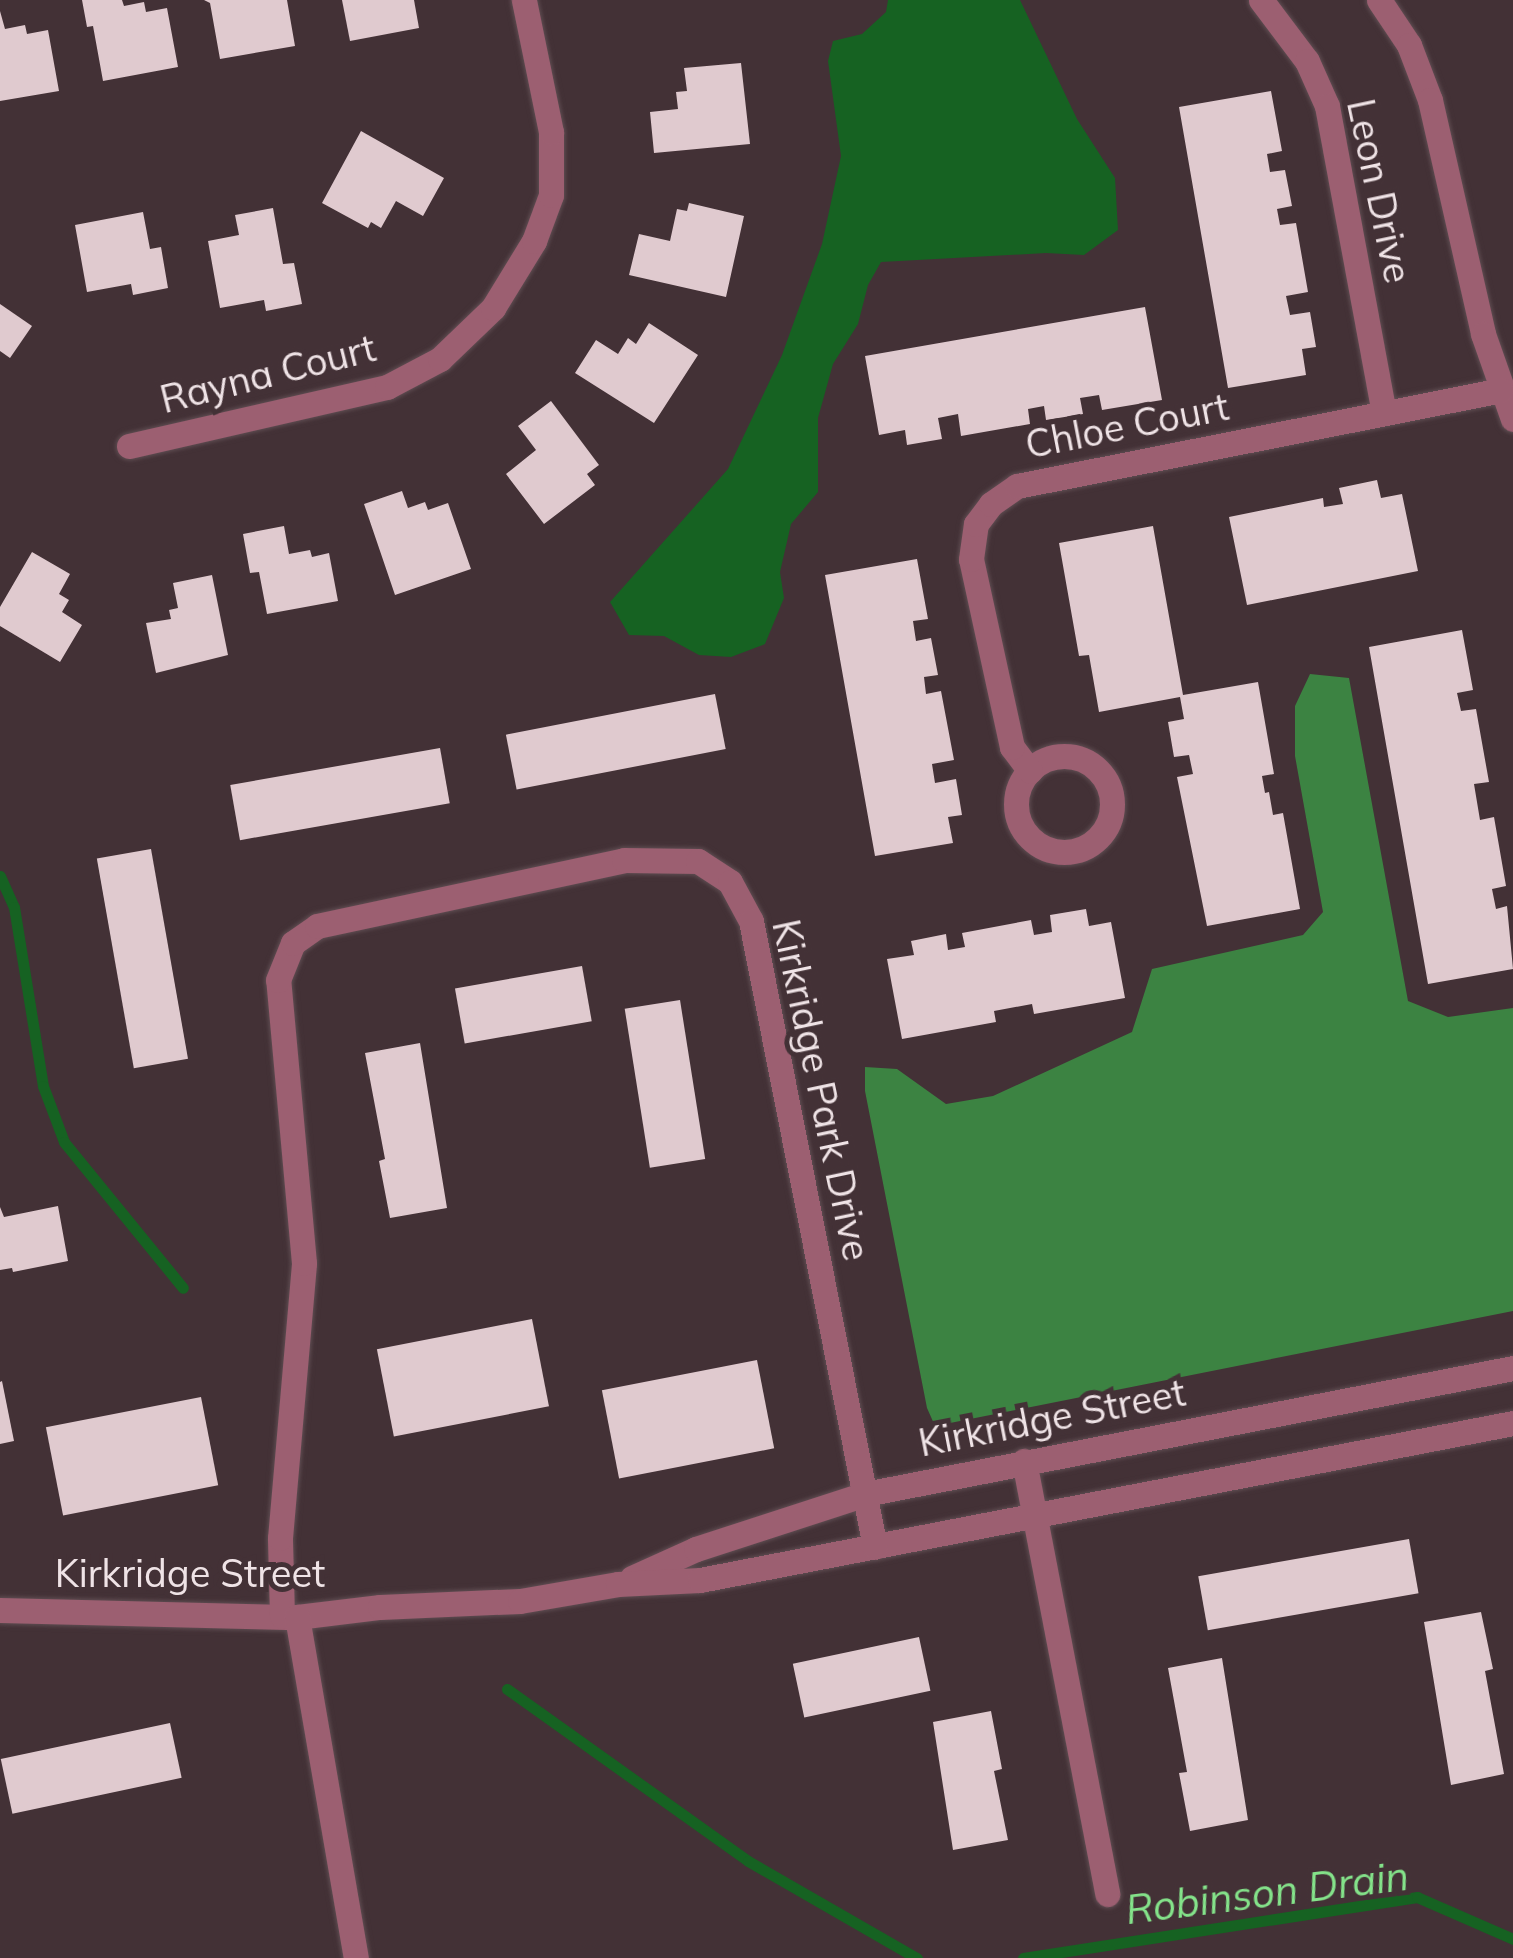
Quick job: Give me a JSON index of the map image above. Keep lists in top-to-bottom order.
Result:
{
  "streets": {
    "street": [
      "Leon Drive",
      "Rayna Court",
      "Chloe Court",
      "Kirkridge Park Drive",
      "Kirkridge Street"
    ]
  },
  "crossings": [
    ["Leon Drive", "Chloe Court"],
    ["Kirkridge Park Drive", "Kirkridge Street"]
  ],
  "water": ["Robinson Drain"]
}
